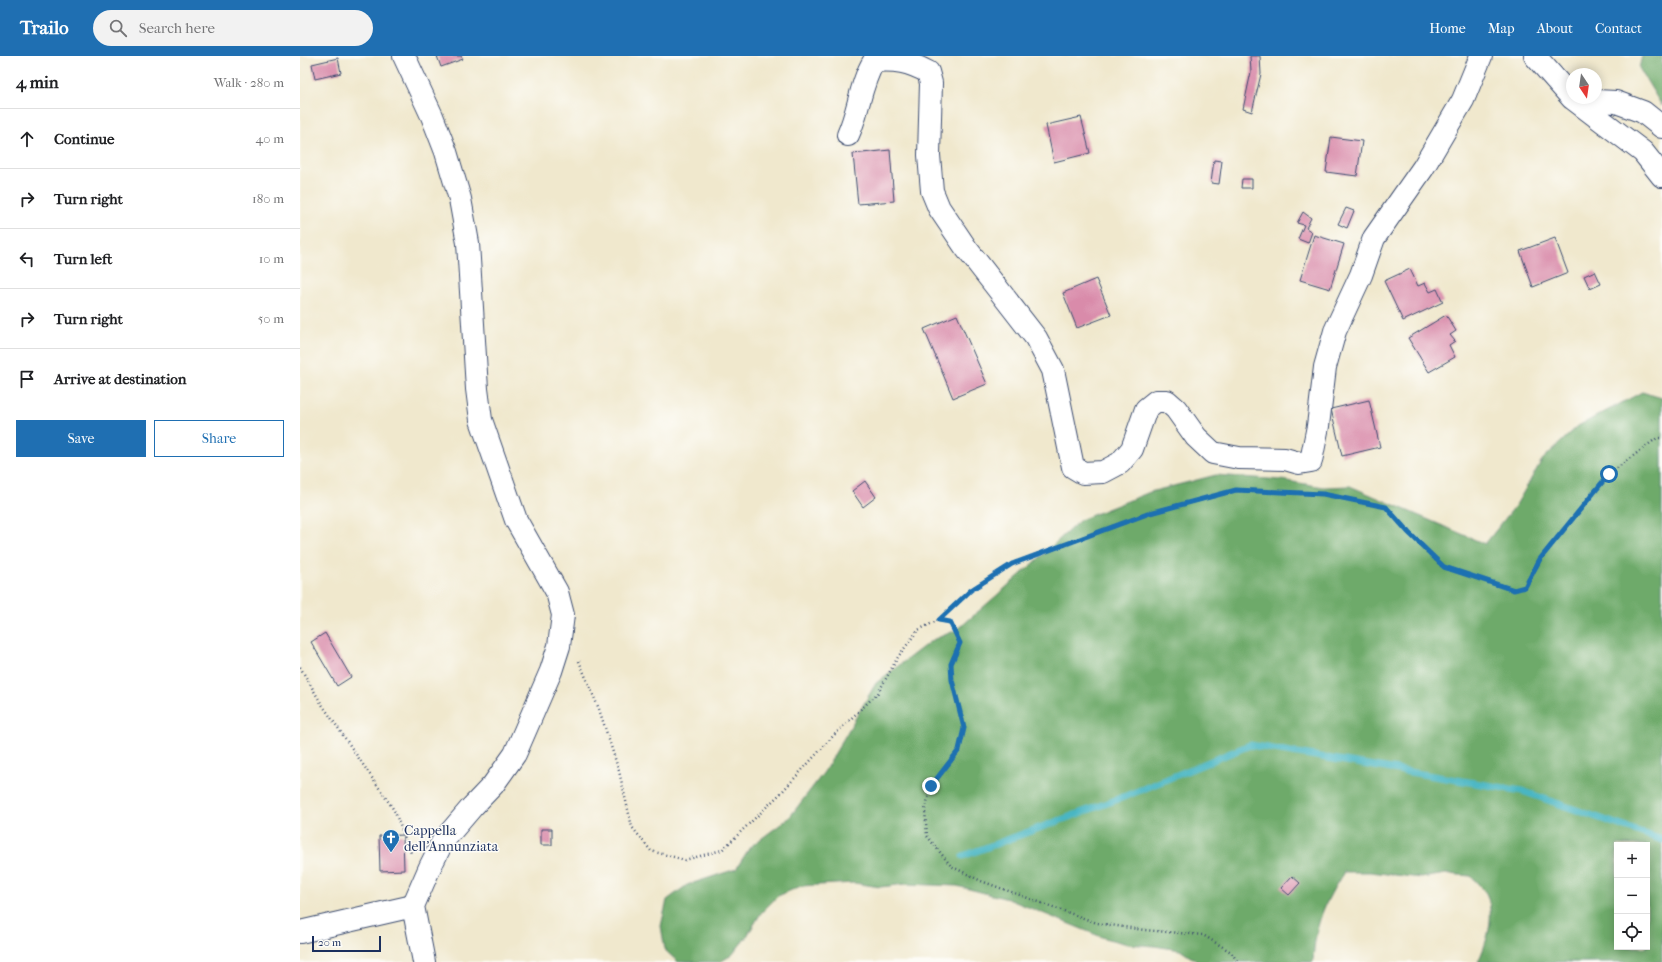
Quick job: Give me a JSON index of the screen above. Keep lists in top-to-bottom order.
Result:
{
  "places": {
    "church": ["Cappella dell'Annunziata"]
  },
  "scale_bar": "20 m",
  "north": "bottom",
  "page": {
    "header": "Trailo",
    "search": "Search here",
    "nav": [
      "Home",
      "Map",
      "About",
      "Contact"
    ],
    "heading": ["4 min", "Walk · 280 m"],
    "list": [
      ["Continue", "40 m"],
      ["Turn right", "180 m"],
      ["Turn left", "10 m"],
      ["Turn right", "50 m"],
      "Arrive at destination"
    ],
    "buttons": ["Save", "Share"],
    "map_buttons": ["+", "−"],
    "scale": "20 m"
  }
}
